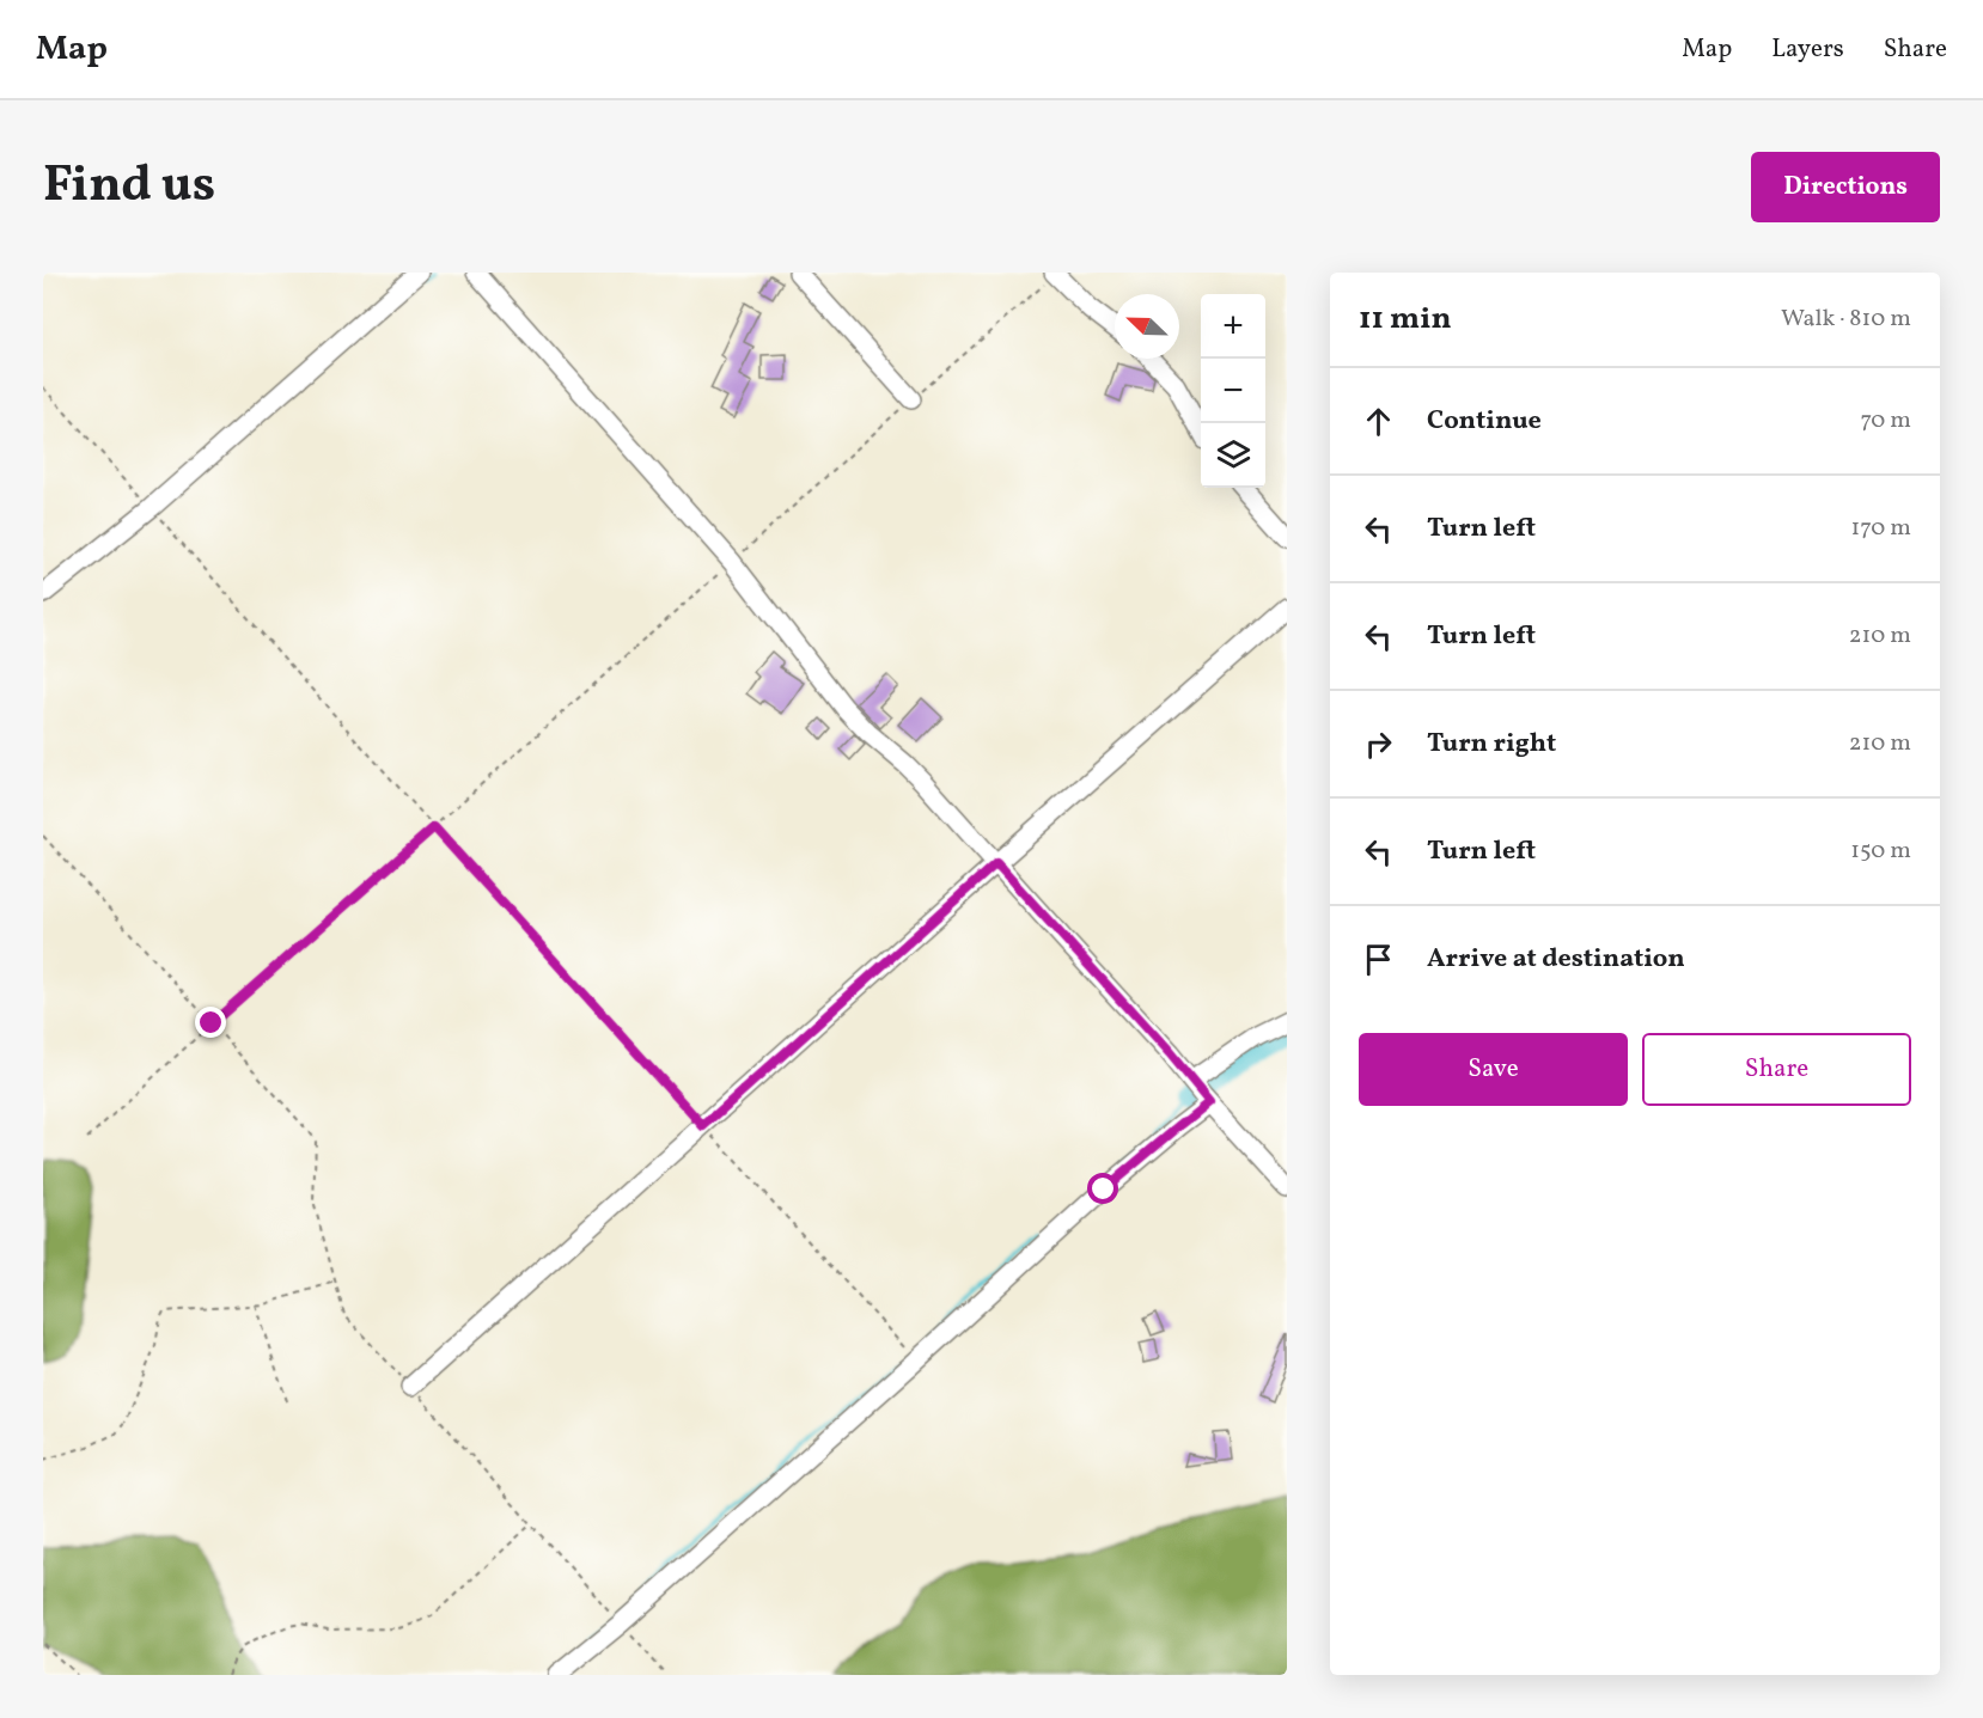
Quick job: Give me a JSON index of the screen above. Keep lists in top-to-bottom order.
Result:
{
  "north": "top left",
  "page": {
    "header": "Map",
    "nav": ["Map", "Layers", "Share"],
    "title": "Find us",
    "buttons": [
      "Directions",
      ["Save", "Share"]
    ],
    "heading": ["11 min", "Walk · 810 m"],
    "map_buttons": ["+", "−"],
    "list": [
      ["Continue", "70 m"],
      ["Turn left", "170 m"],
      ["Turn left", "210 m"],
      ["Turn right", "210 m"],
      ["Turn left", "150 m"],
      "Arrive at destination"
    ]
  }
}
